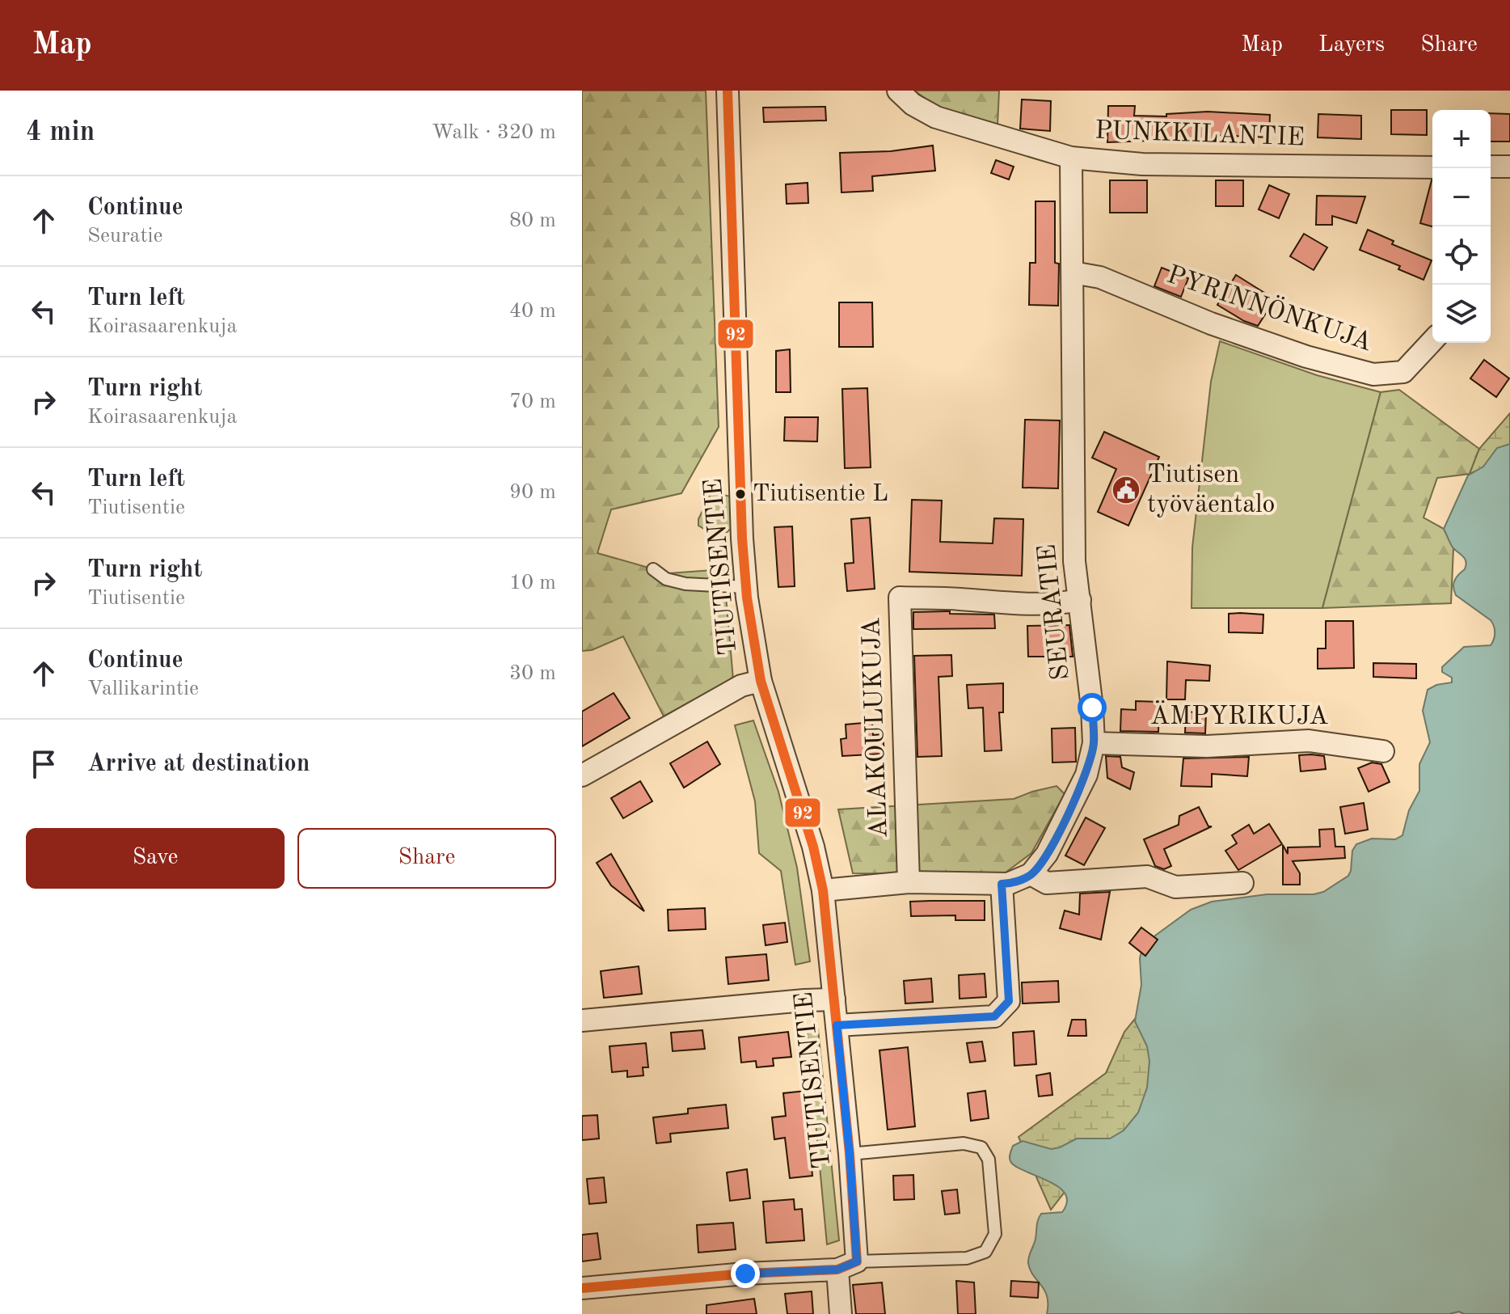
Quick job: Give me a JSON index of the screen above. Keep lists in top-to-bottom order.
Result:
{
  "streets": {
    "street": [
      "PUNKKILANTIE",
      "PYRINNÖNKUJA",
      "TIUTISENTIE",
      "SEURATIE",
      "ÄMPYRIKUJA",
      "ALAKOULUKUJA"
    ]
  },
  "crossings": [
    ["PUNKKILANTIE", "SEURATIE"],
    ["PYRINNÖNKUJA", "SEURATIE"],
    ["SEURATIE", "ÄMPYRIKUJA"],
    ["SEURATIE", "ALAKOULUKUJA"]
  ],
  "places": {
    "public building": ["Tiutisen työväentalo"],
    "other": ["Tiutisentie L"]
  },
  "lines": ["transit line 92"],
  "page": {
    "header": "Map",
    "nav": ["Map", "Layers", "Share"],
    "heading": ["4 min", "Walk · 320 m"],
    "map_buttons": ["+", "−"],
    "list": [
      ["Continue", "Seuratie", "80 m"],
      ["Turn left", "Koirasaarenkuja", "40 m"],
      ["Turn right", "Koirasaarenkuja", "70 m"],
      ["Turn left", "Tiutisentie", "90 m"],
      ["Turn right", "Tiutisentie", "10 m"],
      ["Continue", "Vallikarintie", "30 m"],
      "Arrive at destination"
    ],
    "buttons": ["Save", "Share"]
  }
}
